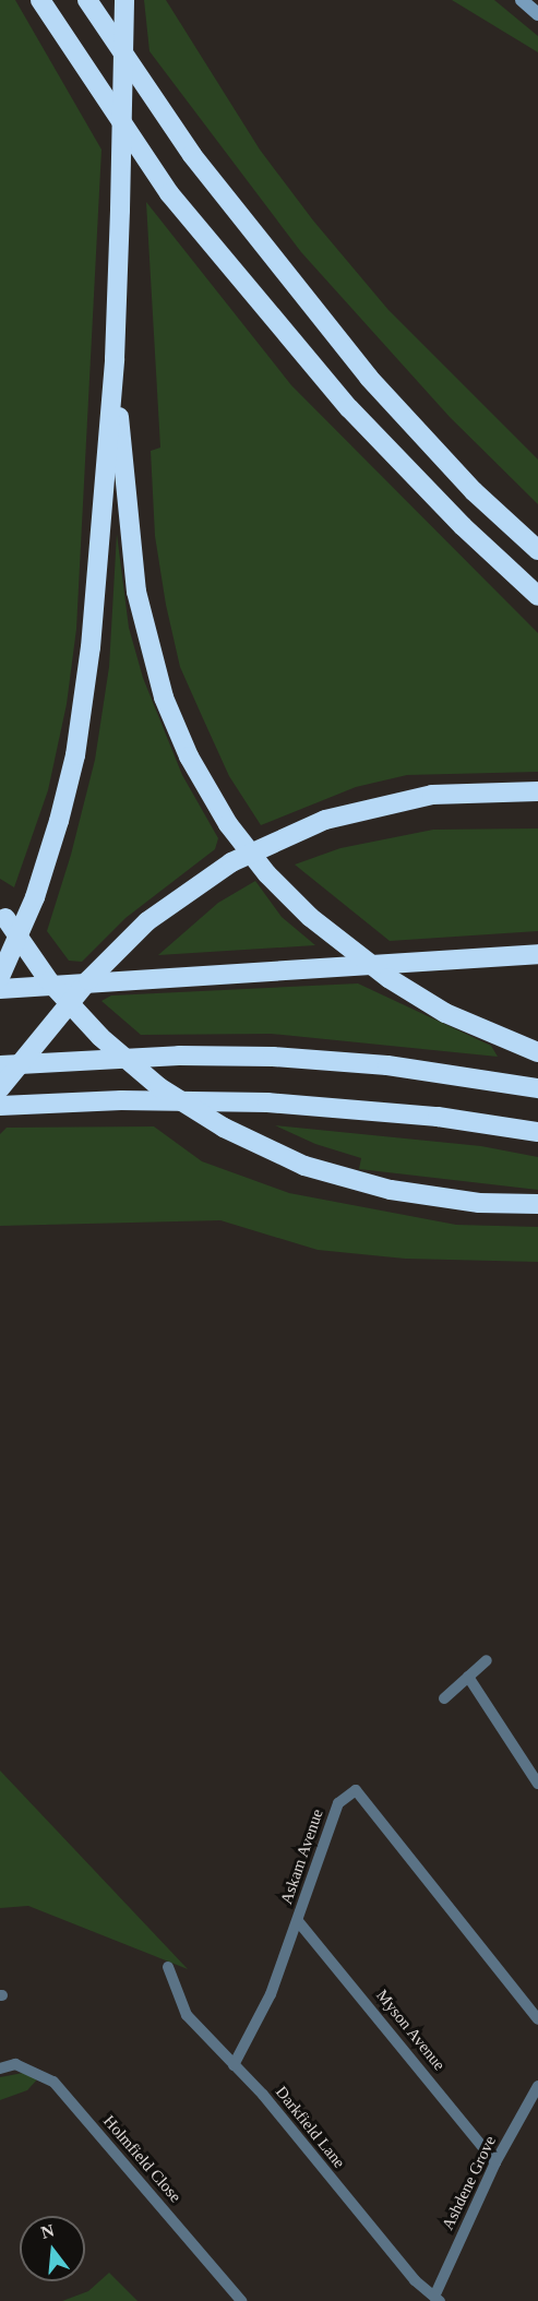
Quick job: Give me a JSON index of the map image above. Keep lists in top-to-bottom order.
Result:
{
  "streets": {
    "street": [
      "Askam Avenue",
      "Myson Avenue",
      "Darkfield Lane",
      "Holmfield Close",
      "Ashdene Grove"
    ]
  },
  "crossings": [
    ["Askam Avenue", "Myson Avenue"],
    ["Askam Avenue", "Darkfield Lane"],
    ["Myson Avenue", "Ashdene Grove"],
    ["Darkfield Lane", "Ashdene Grove"]
  ],
  "north": "top"
}
